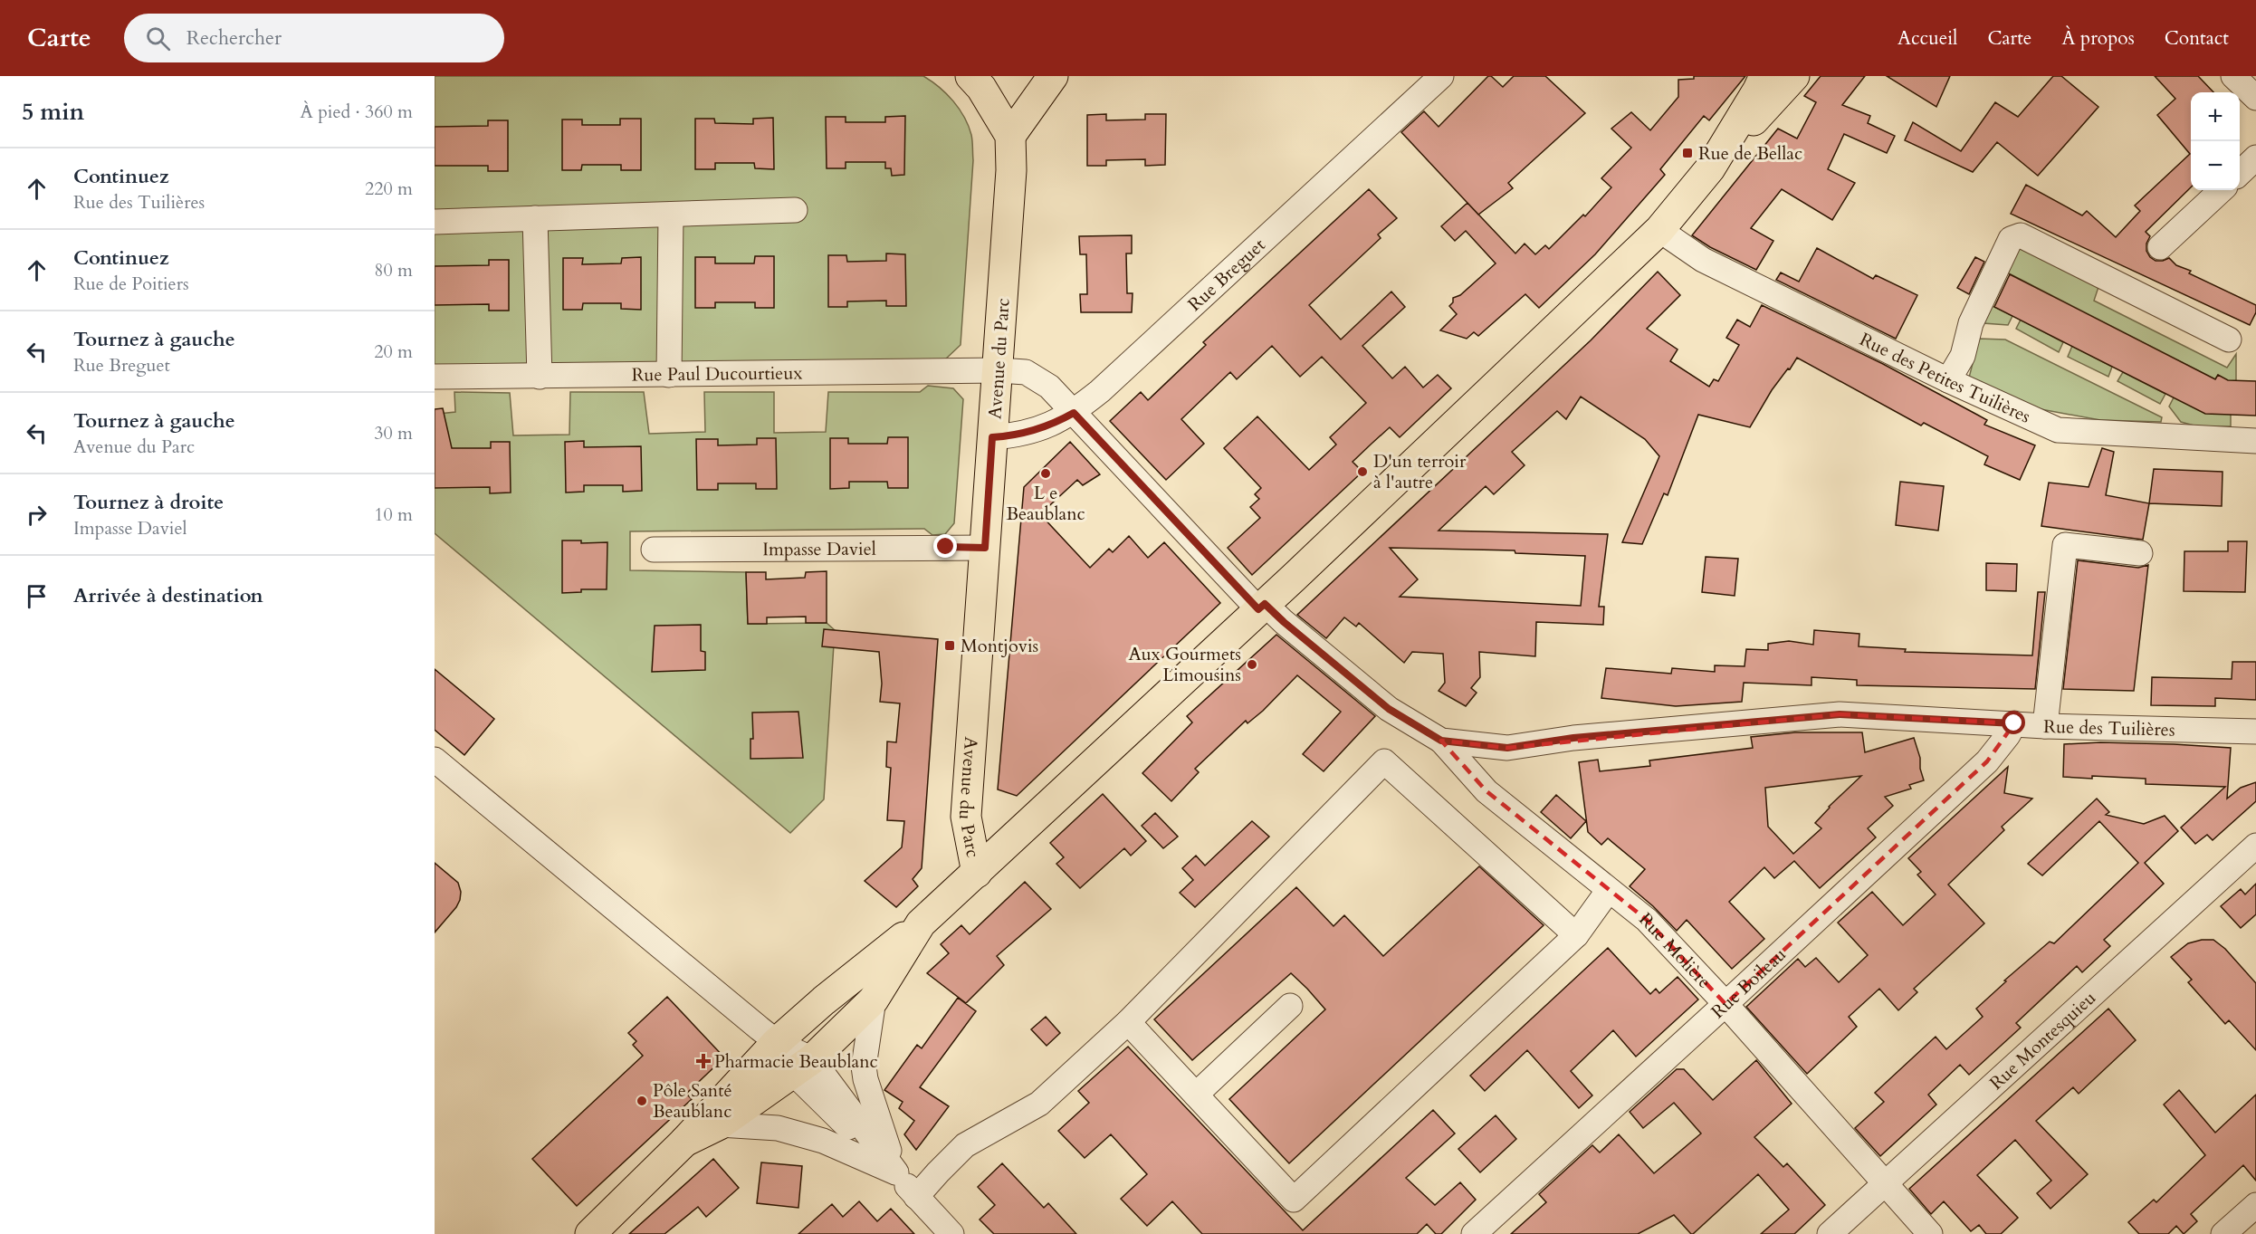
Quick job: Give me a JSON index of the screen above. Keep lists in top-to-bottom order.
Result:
{
  "streets": {
    "main road": ["Avenue du Parc"],
    "street": [
      "Rue Breguet",
      "Rue Paul Ducourtieux",
      "Rue des Petites Tuilières",
      "Impasse Daviel",
      "Rue des Tuilières",
      "Rue Molière",
      "Rue Boileau",
      "Rue Montesquieu"
    ]
  },
  "crossings": [
    ["Rue Breguet", "Avenue du Parc"],
    ["Rue Breguet", "Rue Paul Ducourtieux"],
    ["Rue Breguet", "Rue des Tuilières"],
    ["Avenue du Parc", "Rue Paul Ducourtieux"],
    ["Avenue du Parc", "Impasse Daviel"],
    ["Rue Paul Ducourtieux", "Rue des Tuilières"],
    ["Rue des Tuilières", "Rue Molière"],
    ["Rue des Tuilières", "Rue Boileau"],
    ["Rue Molière", "Rue Boileau"],
    ["Rue Molière", "Rue Montesquieu"]
  ],
  "places": {
    "transit": ["Rue de Bellac", "Montjovis"],
    "other": [
      "D'un terroir à l'autre",
      "L e Beaublanc",
      "Aux Gourmets Limousins",
      "Pôle Santé Beaublanc"
    ],
    "health": ["Pharmacie Beaublanc"]
  },
  "page": {
    "header": "Carte",
    "search": "Rechercher",
    "nav": [
      "Accueil",
      "Carte",
      "À propos",
      "Contact"
    ],
    "heading": ["5 min", "À pied · 360 m"],
    "map_buttons": ["+", "−"],
    "list": [
      ["Continuez", "Rue des Tuilières", "220 m"],
      ["Continuez", "Rue de Poitiers", "80 m"],
      ["Tournez à gauche", "Rue Breguet", "20 m"],
      ["Tournez à gauche", "Avenue du Parc", "30 m"],
      ["Tournez à droite", "Impasse Daviel", "10 m"],
      "Arrivée à destination"
    ]
  }
}
